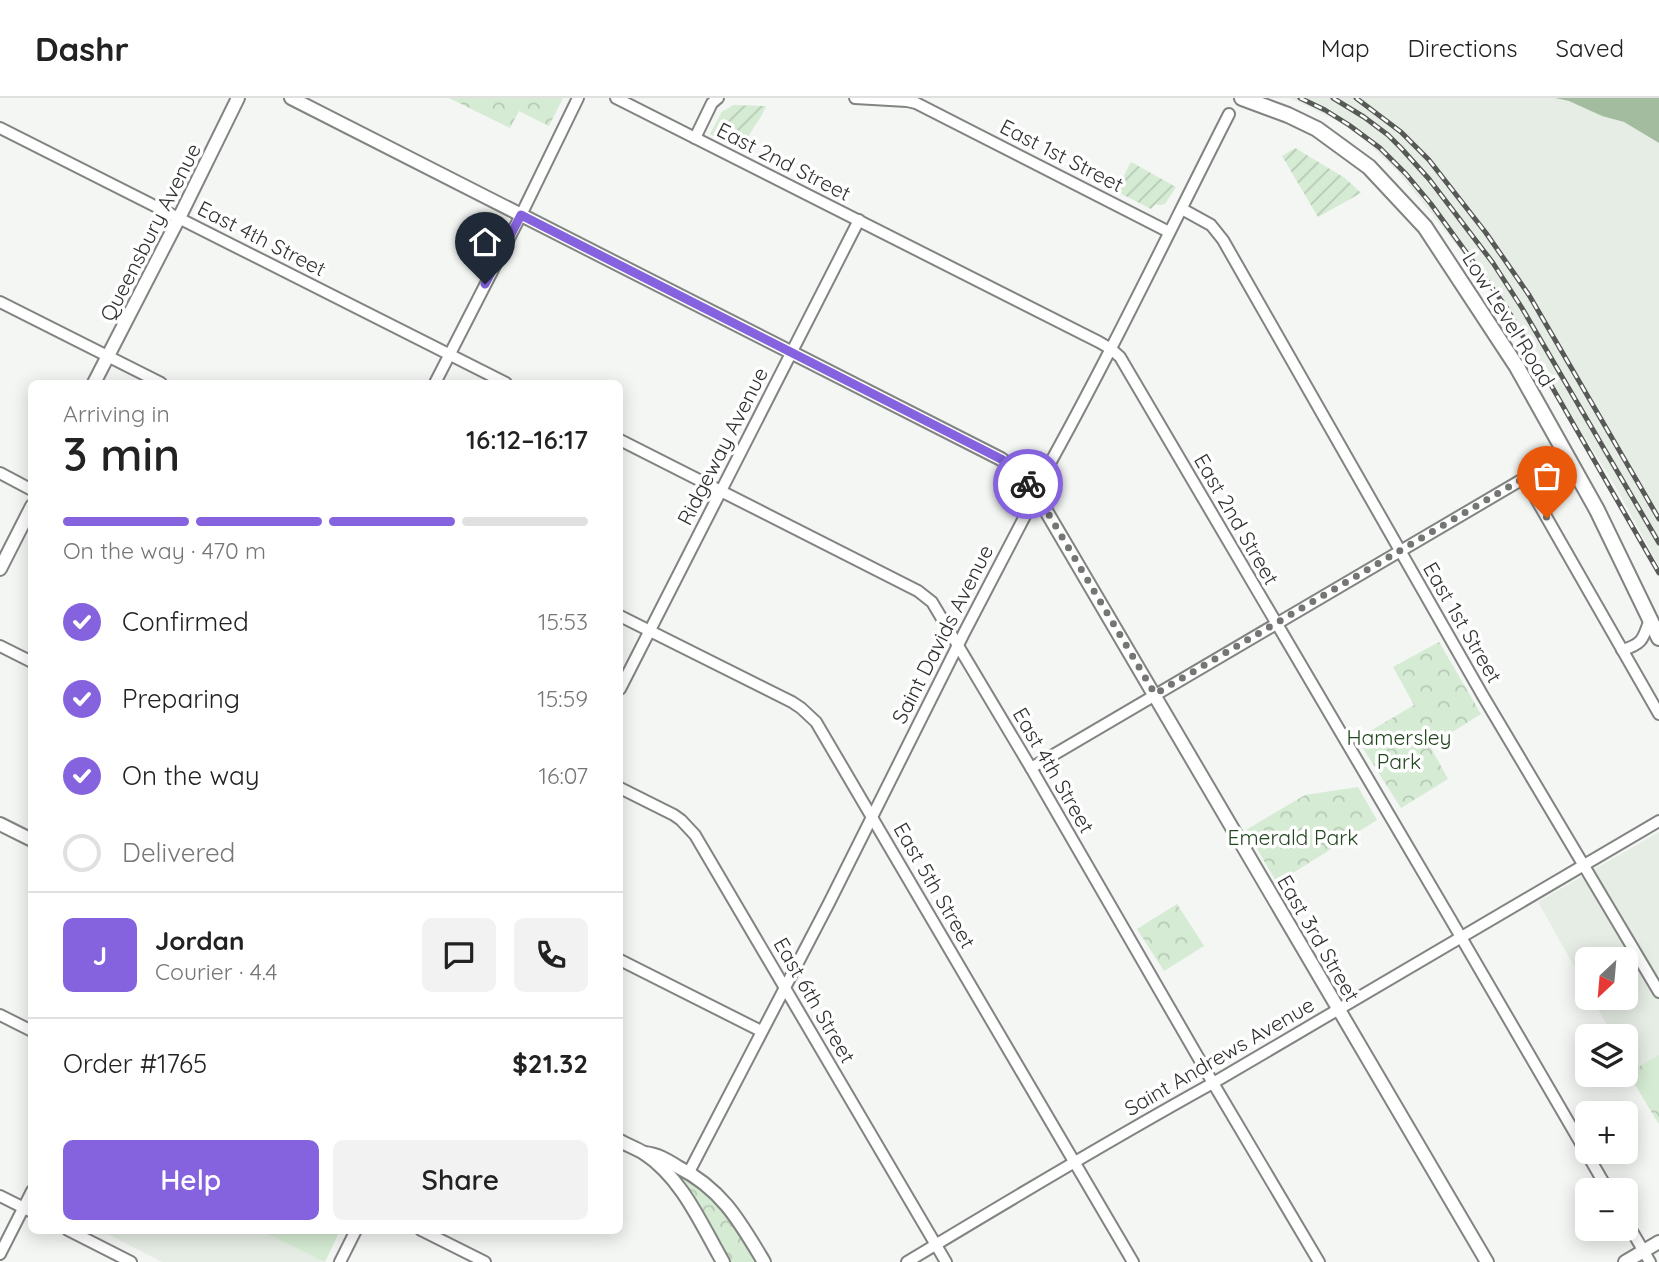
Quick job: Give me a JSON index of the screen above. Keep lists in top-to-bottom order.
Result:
{
  "streets": {
    "main road": ["Low Level Road"],
    "street": [
      "East 1st Street",
      "East 2nd Street",
      "Queensbury Avenue",
      "East 4th Street",
      "Ridgeway Avenue",
      "Saint Davids Avenue",
      "East 5th Street",
      "East 3rd Street",
      "East 6th Street",
      "Saint Andrews Avenue"
    ]
  },
  "crossings": [
    ["East 1st Street", "Saint Davids Avenue"],
    ["East 1st Street", "Saint Andrews Avenue"],
    ["East 2nd Street", "Ridgeway Avenue"],
    ["East 2nd Street", "Saint Davids Avenue"],
    ["East 2nd Street", "Saint Andrews Avenue"],
    ["Queensbury Avenue", "East 4th Street"],
    ["East 4th Street", "Ridgeway Avenue"],
    ["East 4th Street", "Saint Davids Avenue"],
    ["East 4th Street", "Saint Andrews Avenue"],
    ["Ridgeway Avenue", "East 5th Street"],
    ["Ridgeway Avenue", "East 3rd Street"],
    ["Saint Davids Avenue", "East 5th Street"],
    ["Saint Davids Avenue", "East 3rd Street"],
    ["Saint Davids Avenue", "East 6th Street"],
    ["East 5th Street", "Saint Andrews Avenue"],
    ["East 3rd Street", "Saint Andrews Avenue"],
    ["East 6th Street", "Saint Andrews Avenue"]
  ],
  "parks": ["Hamersley Park", "Emerald Park"],
  "north": "bottom left",
  "page": {
    "header": "Dashr",
    "nav": ["Map", "Directions", "Saved"],
    "heading": ["3 min", "Arriving in", "16:12–16:17"],
    "panel": [
      "Jordan",
      "Courier · 4.4",
      "Order #1765",
      "$21.32"
    ],
    "bar": "On the way · 470 m",
    "list": [
      ["Confirmed", "15:53"],
      ["Preparing", "15:59"],
      ["On the way", "16:07"],
      "Delivered"
    ],
    "round": "J",
    "map_buttons": ["+", "−"],
    "buttons": ["Help", "Share"]
  }
}
